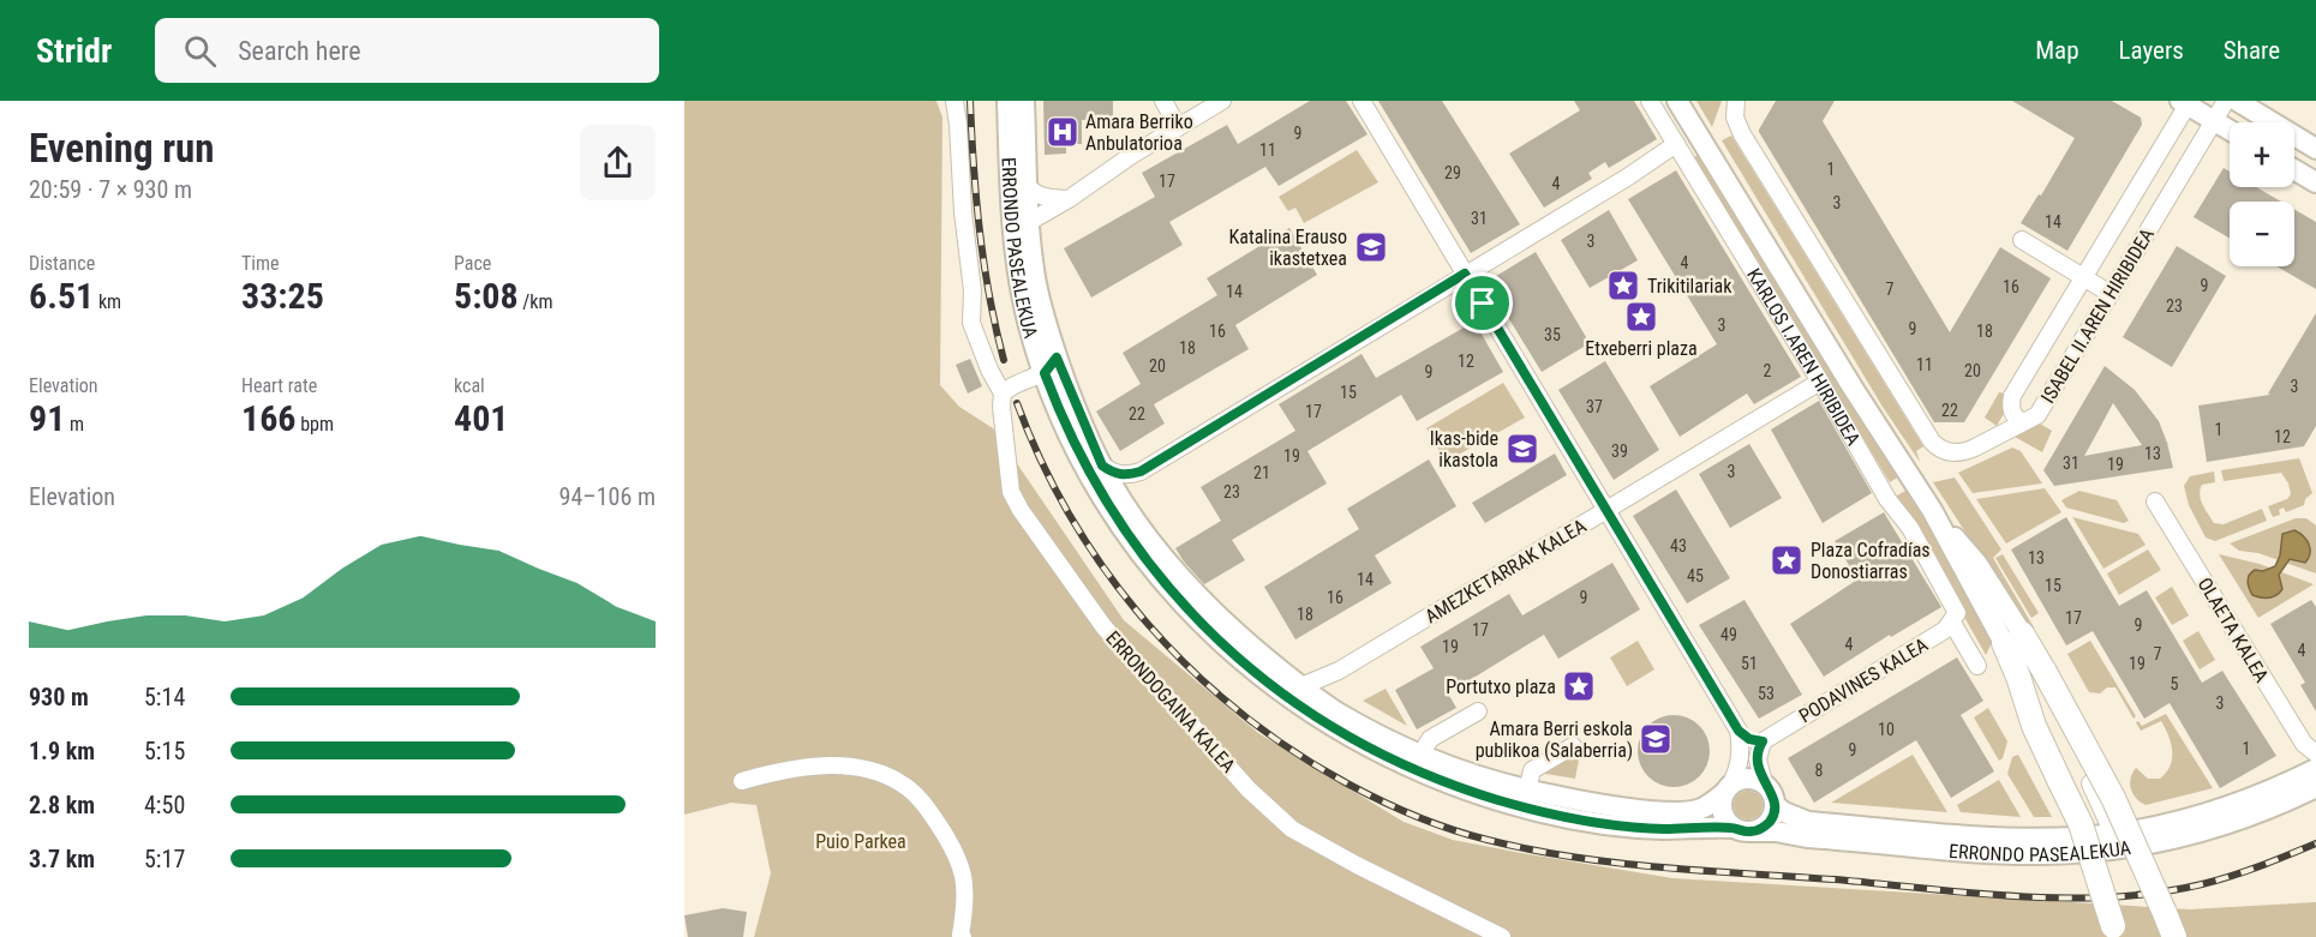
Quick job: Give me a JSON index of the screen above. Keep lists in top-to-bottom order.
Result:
{
  "streets": {
    "main road": ["ERRONDO PASEALEKUA", "KARLOS I.AREN HIRIBIDEA"],
    "street": [
      "ISABEL II.AREN HIRIBIDEA",
      "AMEZKETARRAK KALEA",
      "OLAETA KALEA",
      "PODAVINES KALEA",
      "ERRONDOGAINA KALEA"
    ]
  },
  "crossings": [
    ["ERRONDO PASEALEKUA", "AMEZKETARRAK KALEA"],
    ["KARLOS I.AREN HIRIBIDEA", "AMEZKETARRAK KALEA"],
    ["KARLOS I.AREN HIRIBIDEA", "PODAVINES KALEA"]
  ],
  "parks": ["Puio Parkea"],
  "places": {
    "hospital": ["Amara Berriko Anbulatorioa"],
    "school or university": ["Katalina Erauso ikastetxea", "Ikas-bide ikastola", "Amara Berri eskola publikoa (Salaberria)"],
    "place": [
      "Trikitilariak",
      "Etxeberri plaza",
      "Plaza Cofradías Donostiarras",
      "Portutxo plaza"
    ]
  },
  "house_numbers": [
    "9",
    "11",
    "1",
    "29",
    "17",
    "4",
    "3",
    "31",
    "14",
    "3",
    "4",
    "9",
    "16",
    "7",
    "14",
    "23",
    "3",
    "9",
    "16",
    "18",
    "35",
    "18",
    "12",
    "11",
    "20",
    "2",
    "20",
    "9",
    "3",
    "15",
    "37",
    "22",
    "17",
    "22",
    "1",
    "12",
    "39",
    "13",
    "19",
    "31",
    "19",
    "3",
    "21",
    "23",
    "43",
    "13",
    "45",
    "14",
    "15",
    "16",
    "9",
    "18",
    "17",
    "9",
    "17",
    "49",
    "4",
    "19",
    "4",
    "7",
    "51",
    "19",
    "5",
    "53",
    "3",
    "10",
    "1",
    "9",
    "8"
  ],
  "page": {
    "header": "Stridr",
    "search": "Search here",
    "nav": ["Map", "Layers", "Share"],
    "heading": ["Evening run", "20:59 · 7 × 930 m"],
    "map_buttons": ["+", "−"],
    "stats": [
      ["Distance", "6.51 km"],
      ["Time", "33:25"],
      ["Pace", "5:08 /km"],
      ["Elevation", "91 m"],
      ["Heart rate", "166 bpm"],
      ["kcal", "401"]
    ],
    "chart": ["Elevation", "94–106 m"],
    "list": [
      {
        "name": "930 m",
        "note": "5:14"
      },
      {
        "name": "1.9 km",
        "note": "5:15"
      },
      {
        "name": "2.8 km",
        "note": "4:50"
      },
      {
        "name": "3.7 km",
        "note": "5:17"
      }
    ]
  }
}
